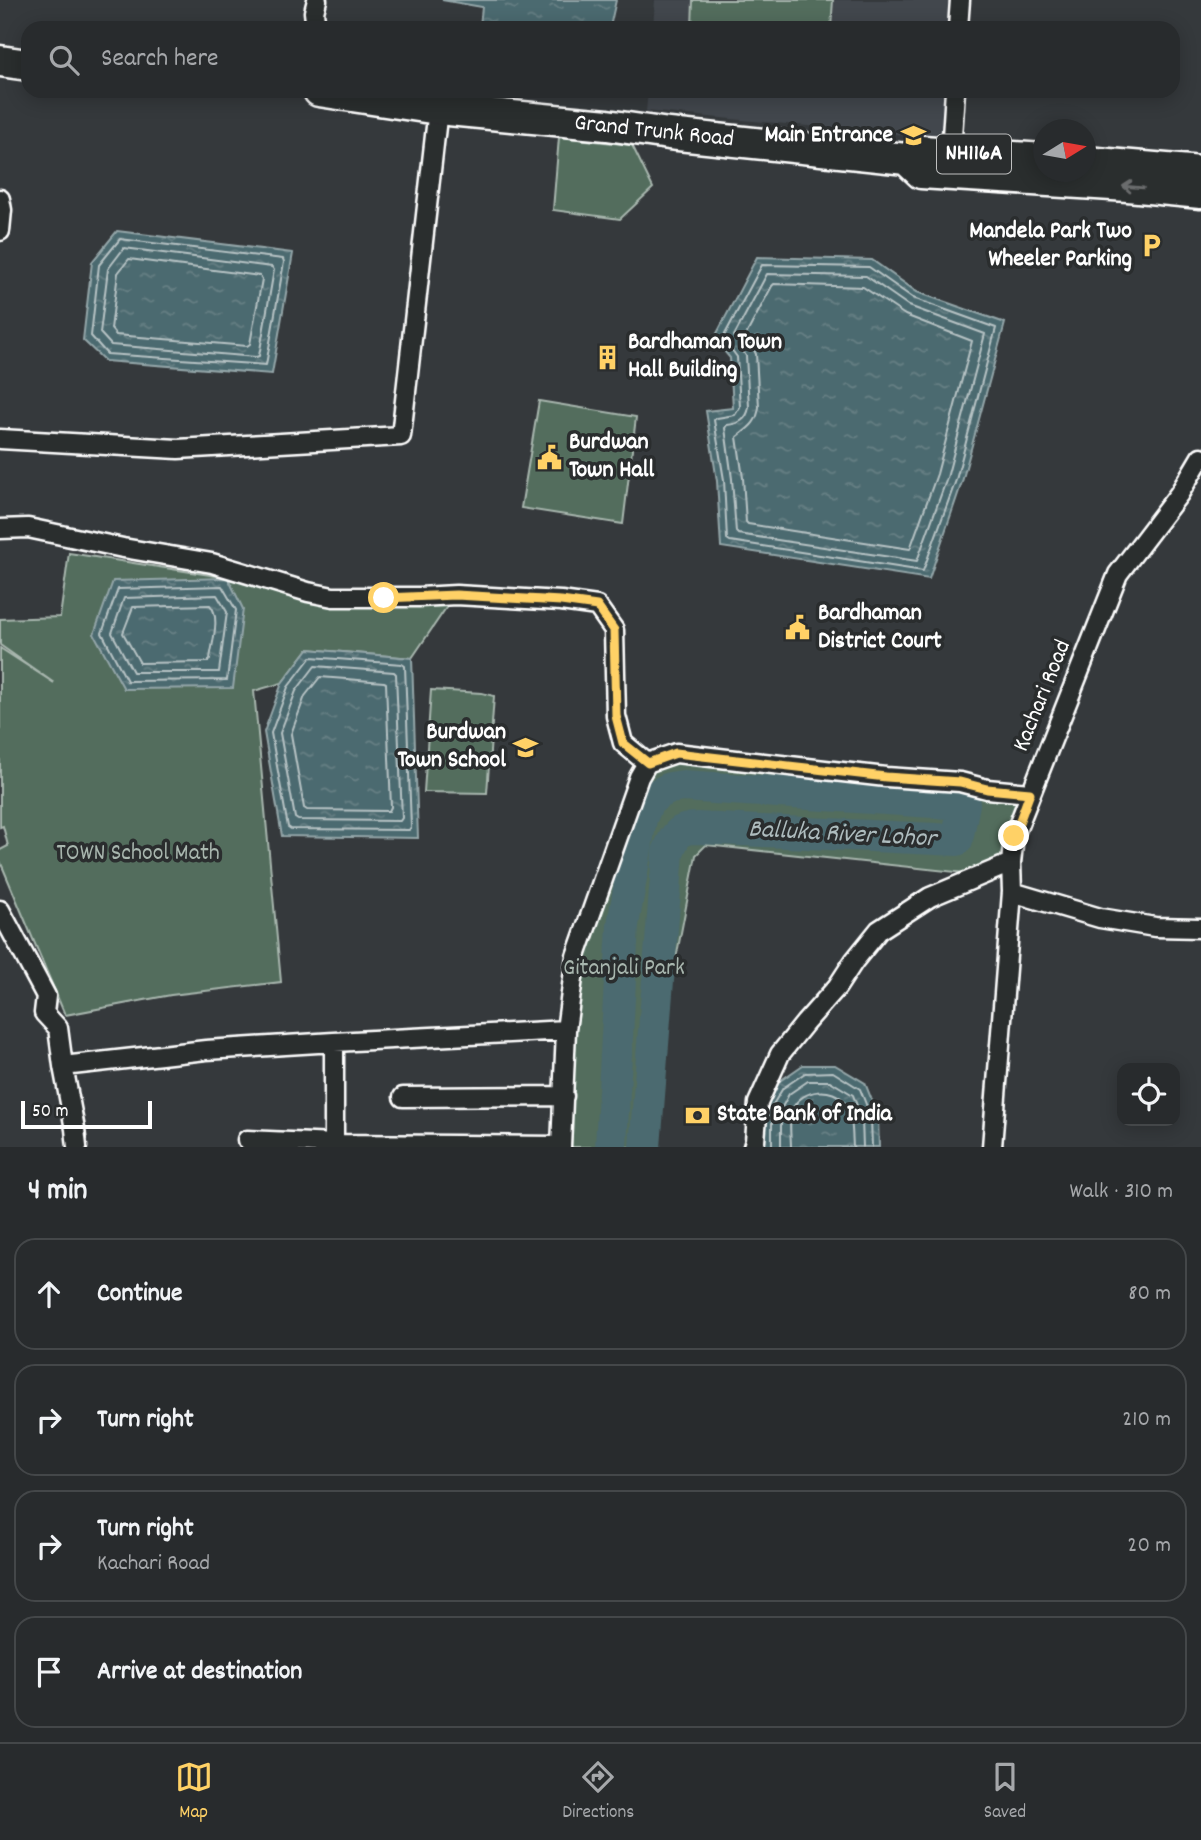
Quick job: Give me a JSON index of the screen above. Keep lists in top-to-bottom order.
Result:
{
  "streets": {
    "highway": ["Grand Trunk Road", "NH116A"],
    "street": ["Kachari Road"]
  },
  "water": ["Balluka River Lohor"],
  "parks": ["TOWN School Math", "Gitanjali Park"],
  "places": {
    "school or university": ["Main Entrance", "Burdwan Town School"],
    "parking": ["Mandela Park Two Wheeler Parking"],
    "building": ["Bardhaman Town Hall Building"],
    "public building": ["Burdwan Town Hall", "Bardhaman District Court"],
    "bank": ["State Bank of India"]
  },
  "scale_bar": "50 m",
  "north": "right",
  "page": {
    "search": "Search here",
    "scale": "50 m",
    "heading": ["4 min", "Walk · 310 m"],
    "list": [
      ["Continue", "80 m"],
      ["Turn right", "210 m"],
      ["Turn right", "Kachari Road", "20 m"],
      "Arrive at destination"
    ],
    "nav": ["Map", "Directions", "Saved"]
  }
}
